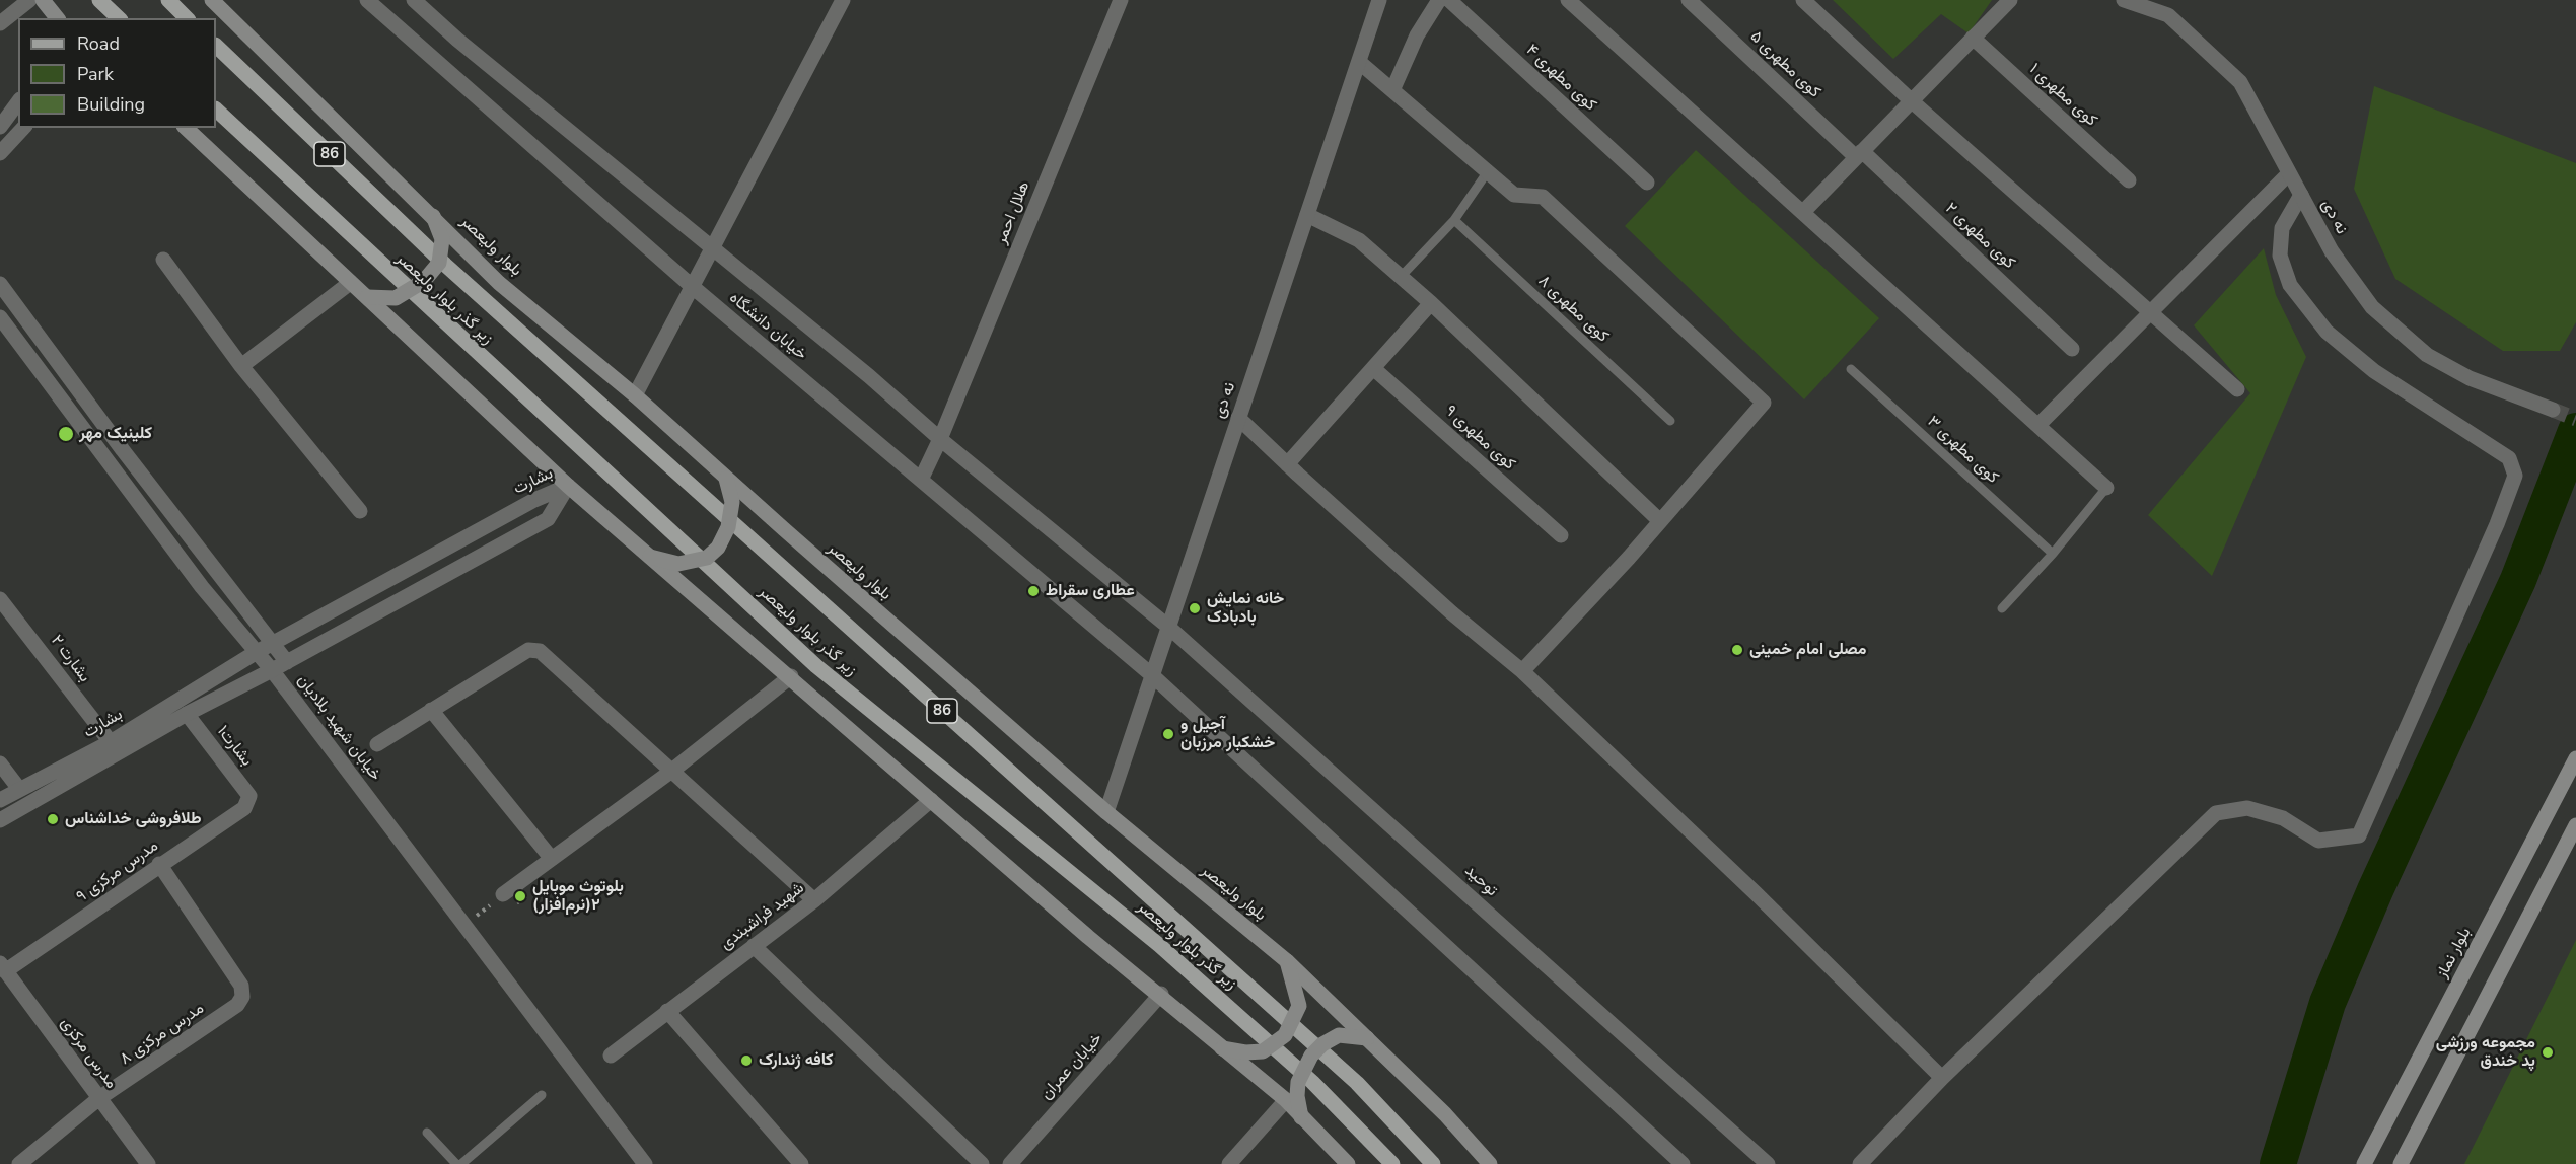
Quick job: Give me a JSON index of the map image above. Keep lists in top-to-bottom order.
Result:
{
  "streets": {
    "main road": [
      "86",
      "بلوار ولیعصر",
      "زیر گذر بلوار ولیعصر",
      "بلوار نماز"
    ],
    "street": [
      "کوی مطهری ۵",
      "کوی مطهری ۴",
      "کوی مطهری ۱",
      "هلال احمر",
      "نه دی",
      "کوی مطهری ۲",
      "خیابان دانشگاه",
      "کوی مطهری ۹",
      "بشارت",
      "بشارت ۲",
      "خیابان شهید بلادیان",
      "بشارت۱",
      "مدرس مرکزی ۹",
      "توحید",
      "شهید فراشبندی",
      "مدرس مرکزی ۸",
      "مدرس مرکزی",
      "خیابان عمران"
    ],
    "lane": ["کوی مطهری ۸", "کوی مطهری ۳"]
  },
  "crossings": [
    ["کوی مطهری ۵", "کوی مطهری ۲"],
    ["هلال احمر", "خیابان دانشگاه"],
    ["نه دی", "بلوار ولیعصر"],
    ["نه دی", "خیابان دانشگاه"],
    ["نه دی", "توحید"],
    ["خیابان دانشگاه", "توحید"],
    ["بشارت", "بشارت ۲"],
    ["بشارت", "خیابان شهید بلادیان"],
    ["بشارت", "بشارت۱"],
    ["بشارت۱", "مدرس مرکزی ۹"],
    ["مدرس مرکزی ۹", "مدرس مرکزی ۸"],
    ["مدرس مرکزی ۹", "مدرس مرکزی"],
    ["مدرس مرکزی ۸", "مدرس مرکزی"]
  ],
  "places": [
    "کلینیک مهر",
    "عطاری سقراط",
    "خانه نمایش بادبادک",
    "مصلی امام خمینی",
    "آجیل و خشکبار مرزبان",
    "طلافروشی خداشناس",
    "بلوتوث موبایل (نرم‌افزار)۲",
    "مجموعه ورزشی پد خندق",
    "کافه ژندارک"
  ],
  "legend": ["Road", "Park", "Building"]
}
